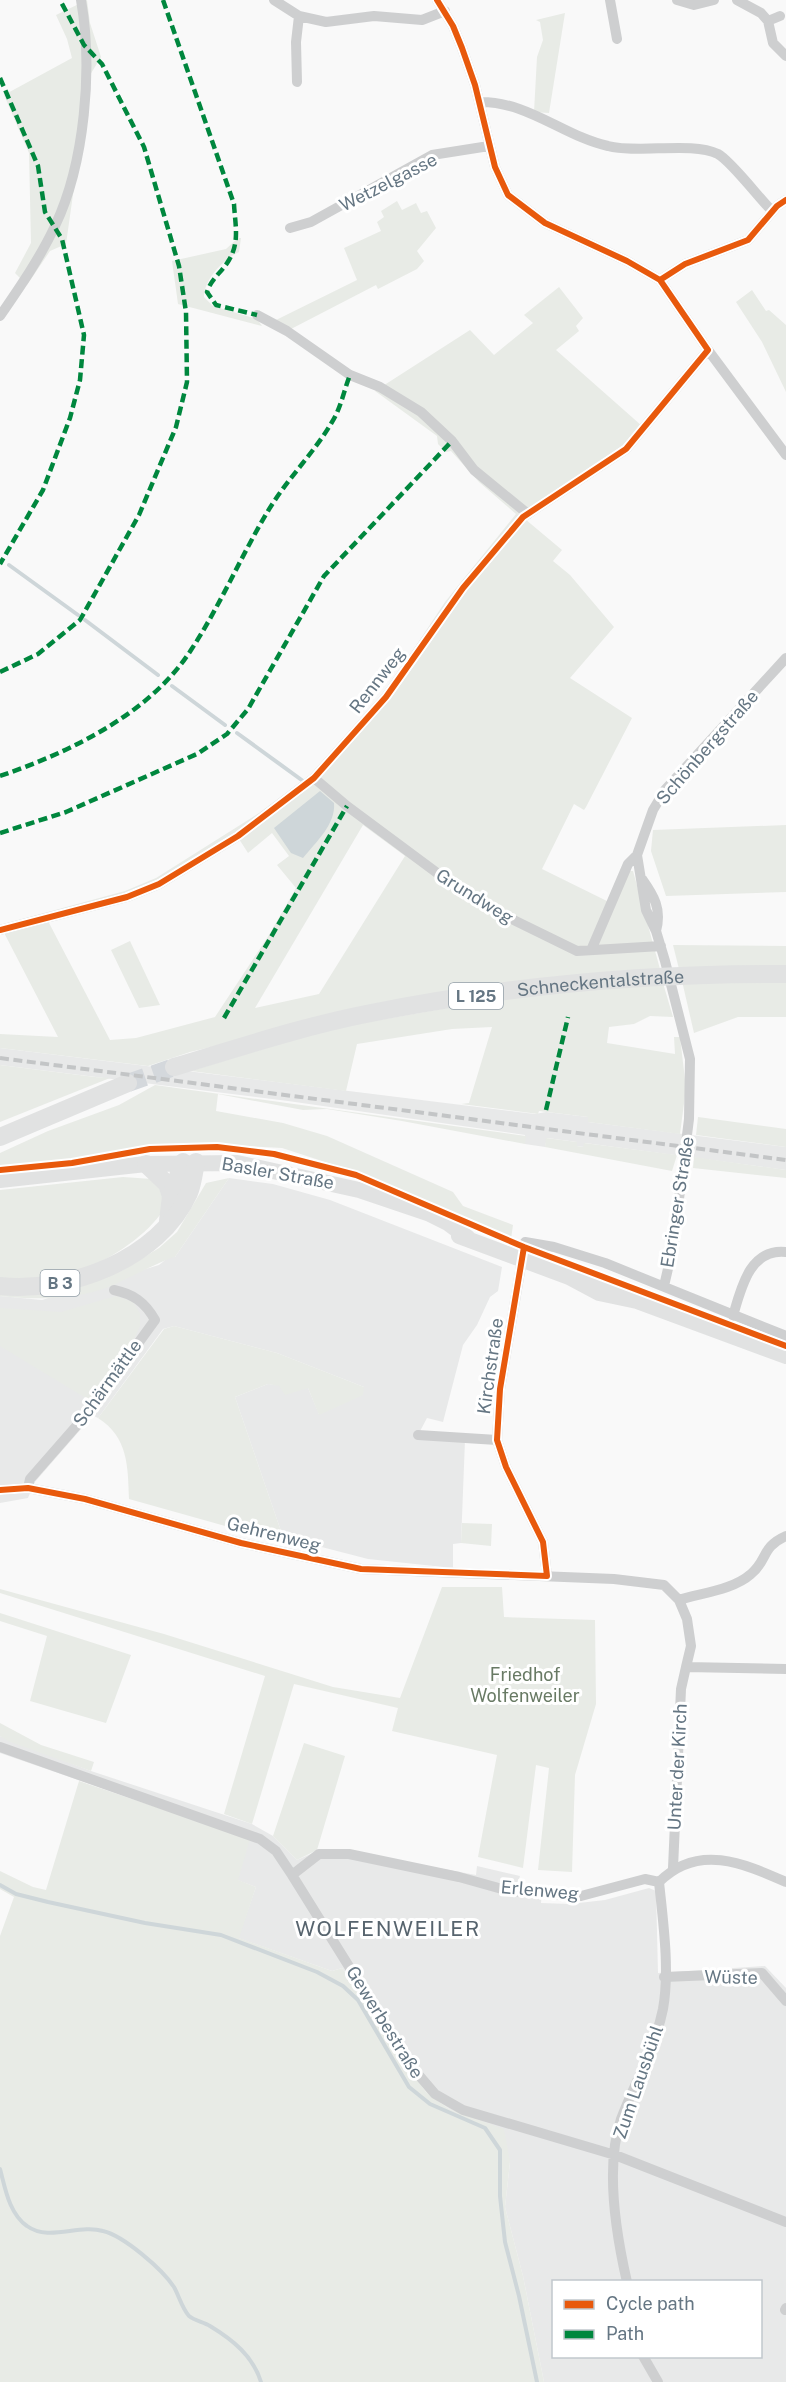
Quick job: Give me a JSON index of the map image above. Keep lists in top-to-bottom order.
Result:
{
  "streets": {
    "main road": [
      "Schneckentalstraße",
      "L 125",
      "Basler Straße",
      "B 3"
    ],
    "street": [
      "Wetzelgasse",
      "Rennweg",
      "Schönbergstraße",
      "Grundweg",
      "Ebringer Straße",
      "Kirchstraße",
      "Schärmättle",
      "Gehrenweg",
      "Unter der Kirch",
      "Erlenweg",
      "Wüste",
      "Gewerbestraße",
      "Zum Lausbühl"
    ]
  },
  "crossings": [
    ["Rennweg", "Grundweg"],
    ["Schönbergstraße", "Grundweg"],
    ["Grundweg", "Ebringer Straße"],
    ["Basler Straße", "Ebringer Straße"],
    ["Basler Straße", "B 3"],
    ["Basler Straße", "Kirchstraße"],
    ["Ebringer Straße", "Kirchstraße"],
    ["Kirchstraße", "Gehrenweg"],
    ["Schärmättle", "Gehrenweg"],
    ["Erlenweg", "Gewerbestraße"],
    ["Erlenweg", "Zum Lausbühl"],
    ["Wüste", "Zum Lausbühl"],
    ["Gewerbestraße", "Zum Lausbühl"]
  ],
  "districts": ["WOLFENWEILER"],
  "parks": ["Friedhof Wolfenweiler"],
  "legend": ["Cycle path", "Path"]
}
